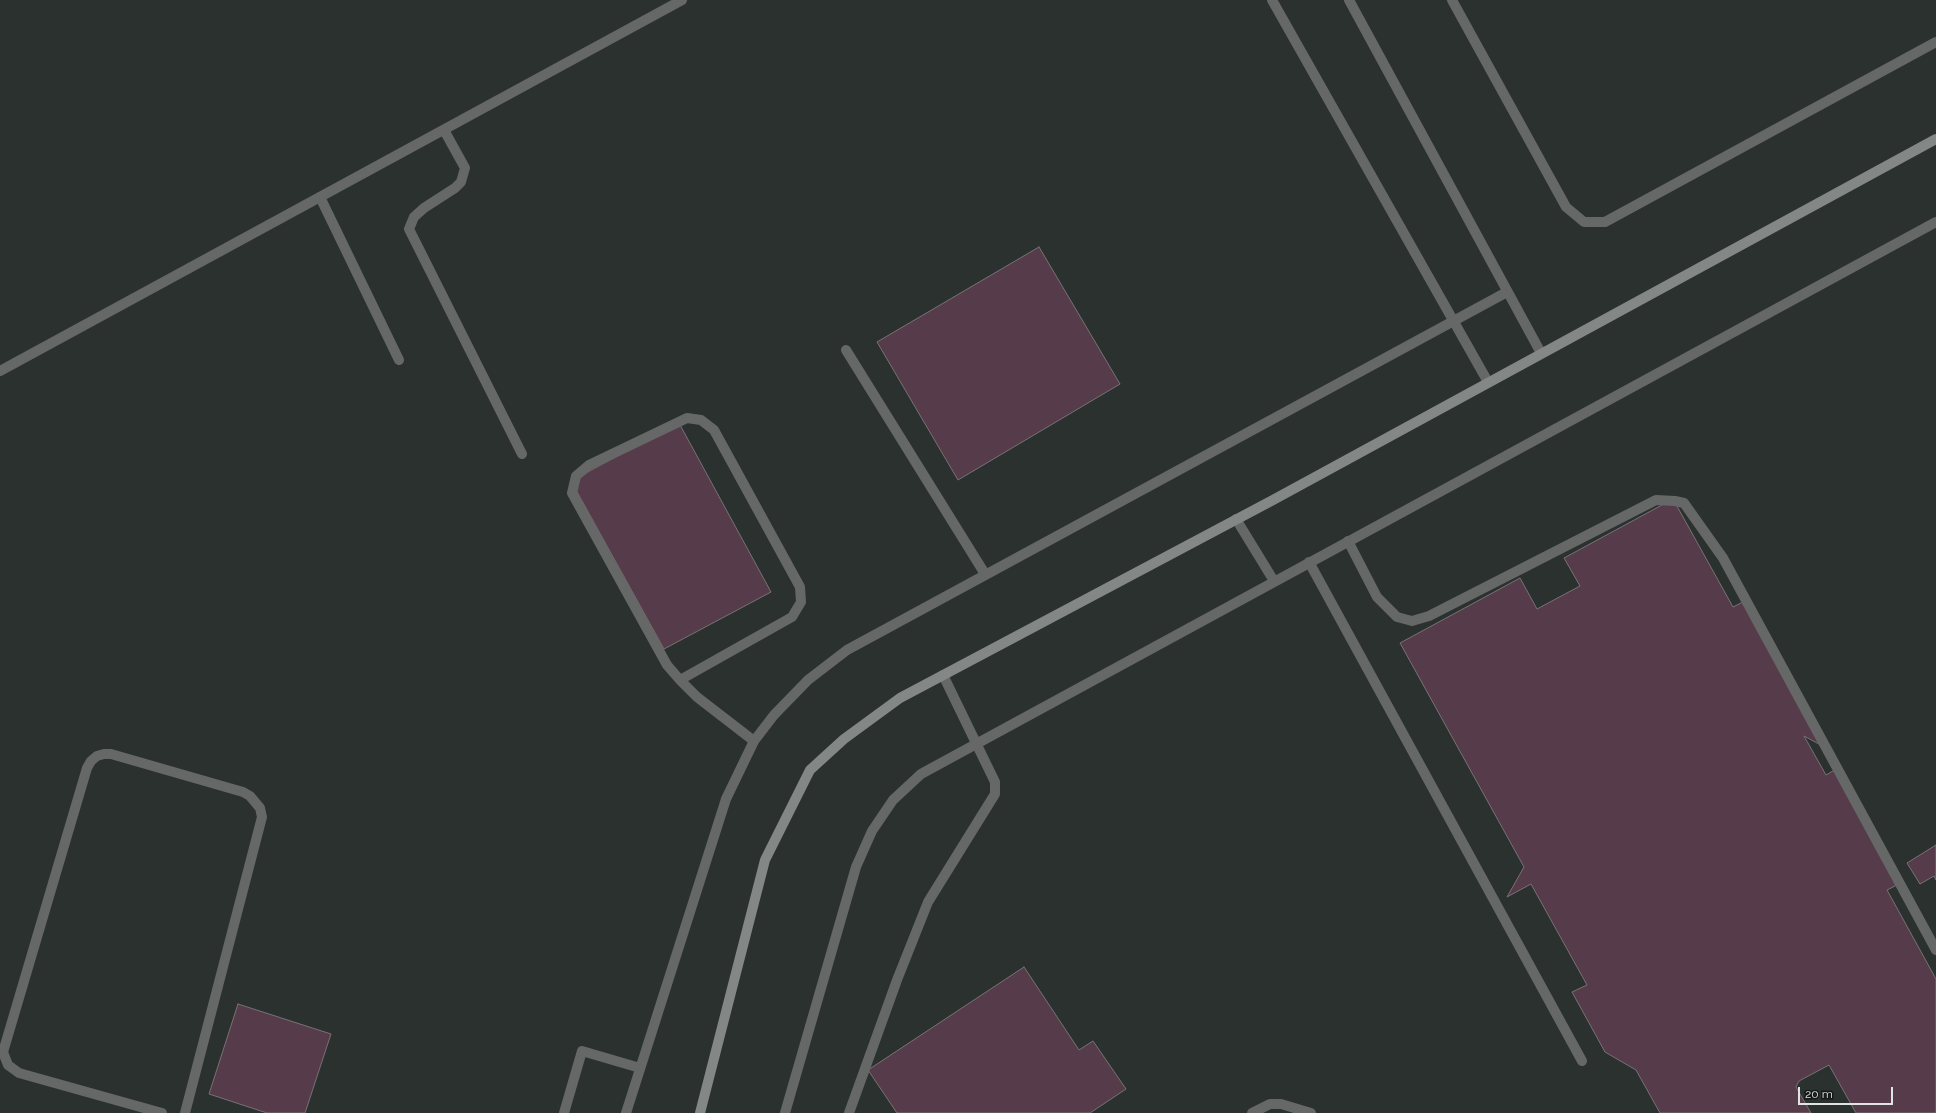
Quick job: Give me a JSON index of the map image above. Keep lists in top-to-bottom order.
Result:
{
  "scale_bar": "20 m"
}
